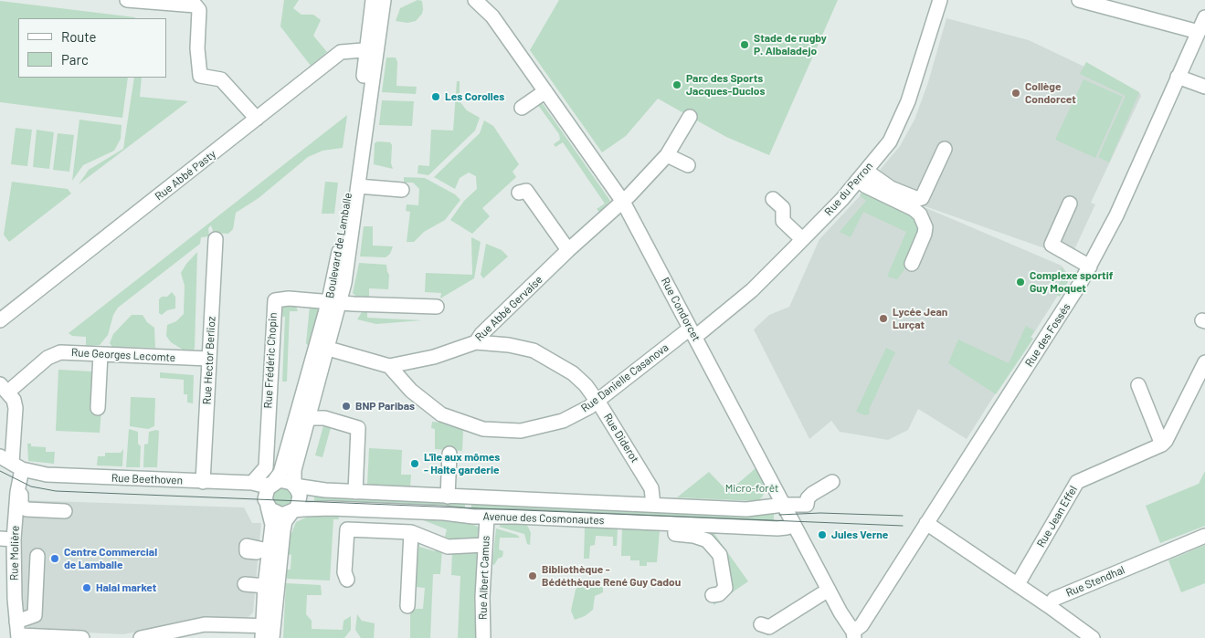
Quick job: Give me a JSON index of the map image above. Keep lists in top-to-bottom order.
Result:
{
  "streets": {
    "street": [
      "Rue Abbé Pasty",
      "Rue du Perron",
      "Boulevard de Lamballe",
      "Rue Abbé Gervaise",
      "Rue Condorcet",
      "Rue des Fossés",
      "Rue Georges Lecomte",
      "Rue Hector Berlioz",
      "Rue Frédéric Chopin",
      "Rue Danielle Casanova",
      "Rue Diderot",
      "Rue Beethoven",
      "Rue Jean Effel",
      "Avenue des Cosmonautes",
      "Rue Molière",
      "Rue Albert Camus",
      "Rue Stendhal"
    ]
  },
  "crossings": [
    ["Rue Abbé Pasty", "Boulevard de Lamballe"],
    ["Rue du Perron", "Rue Condorcet"],
    ["Rue du Perron", "Rue Danielle Casanova"],
    ["Boulevard de Lamballe", "Rue Abbé Gervaise"],
    ["Boulevard de Lamballe", "Rue Frédéric Chopin"],
    ["Boulevard de Lamballe", "Rue Beethoven"],
    ["Boulevard de Lamballe", "Avenue des Cosmonautes"],
    ["Rue Abbé Gervaise", "Rue Condorcet"],
    ["Rue Abbé Gervaise", "Rue Danielle Casanova"],
    ["Rue Abbé Gervaise", "Rue Diderot"],
    ["Rue Condorcet", "Rue des Fossés"],
    ["Rue Condorcet", "Rue Danielle Casanova"],
    ["Rue Condorcet", "Avenue des Cosmonautes"],
    ["Rue Georges Lecomte", "Rue Hector Berlioz"],
    ["Rue Hector Berlioz", "Rue Beethoven"],
    ["Rue Frédéric Chopin", "Rue Beethoven"],
    ["Rue Danielle Casanova", "Rue Diderot"],
    ["Rue Diderot", "Avenue des Cosmonautes"],
    ["Rue Beethoven", "Avenue des Cosmonautes"],
    ["Rue Beethoven", "Rue Molière"],
    ["Avenue des Cosmonautes", "Rue Albert Camus"]
  ],
  "parks": ["Micro-forêt"],
  "places": [
    "Stade de rugby P. Albaladejo",
    "Parc des Sports Jacques-Duclos",
    "Collège Condorcet",
    "Les Corolles",
    "Complexe sportif Guy Moquet",
    "Lycée Jean Lurçat",
    "BNP Paribas",
    "L'île aux mômes - Halte garderie",
    "Jules Verne",
    "Centre Commercial de Lamballe",
    "Bibliothèque - Bédéthèque René Guy Cadou",
    "Halal market"
  ],
  "legend": ["Route", "Parc"]
}
